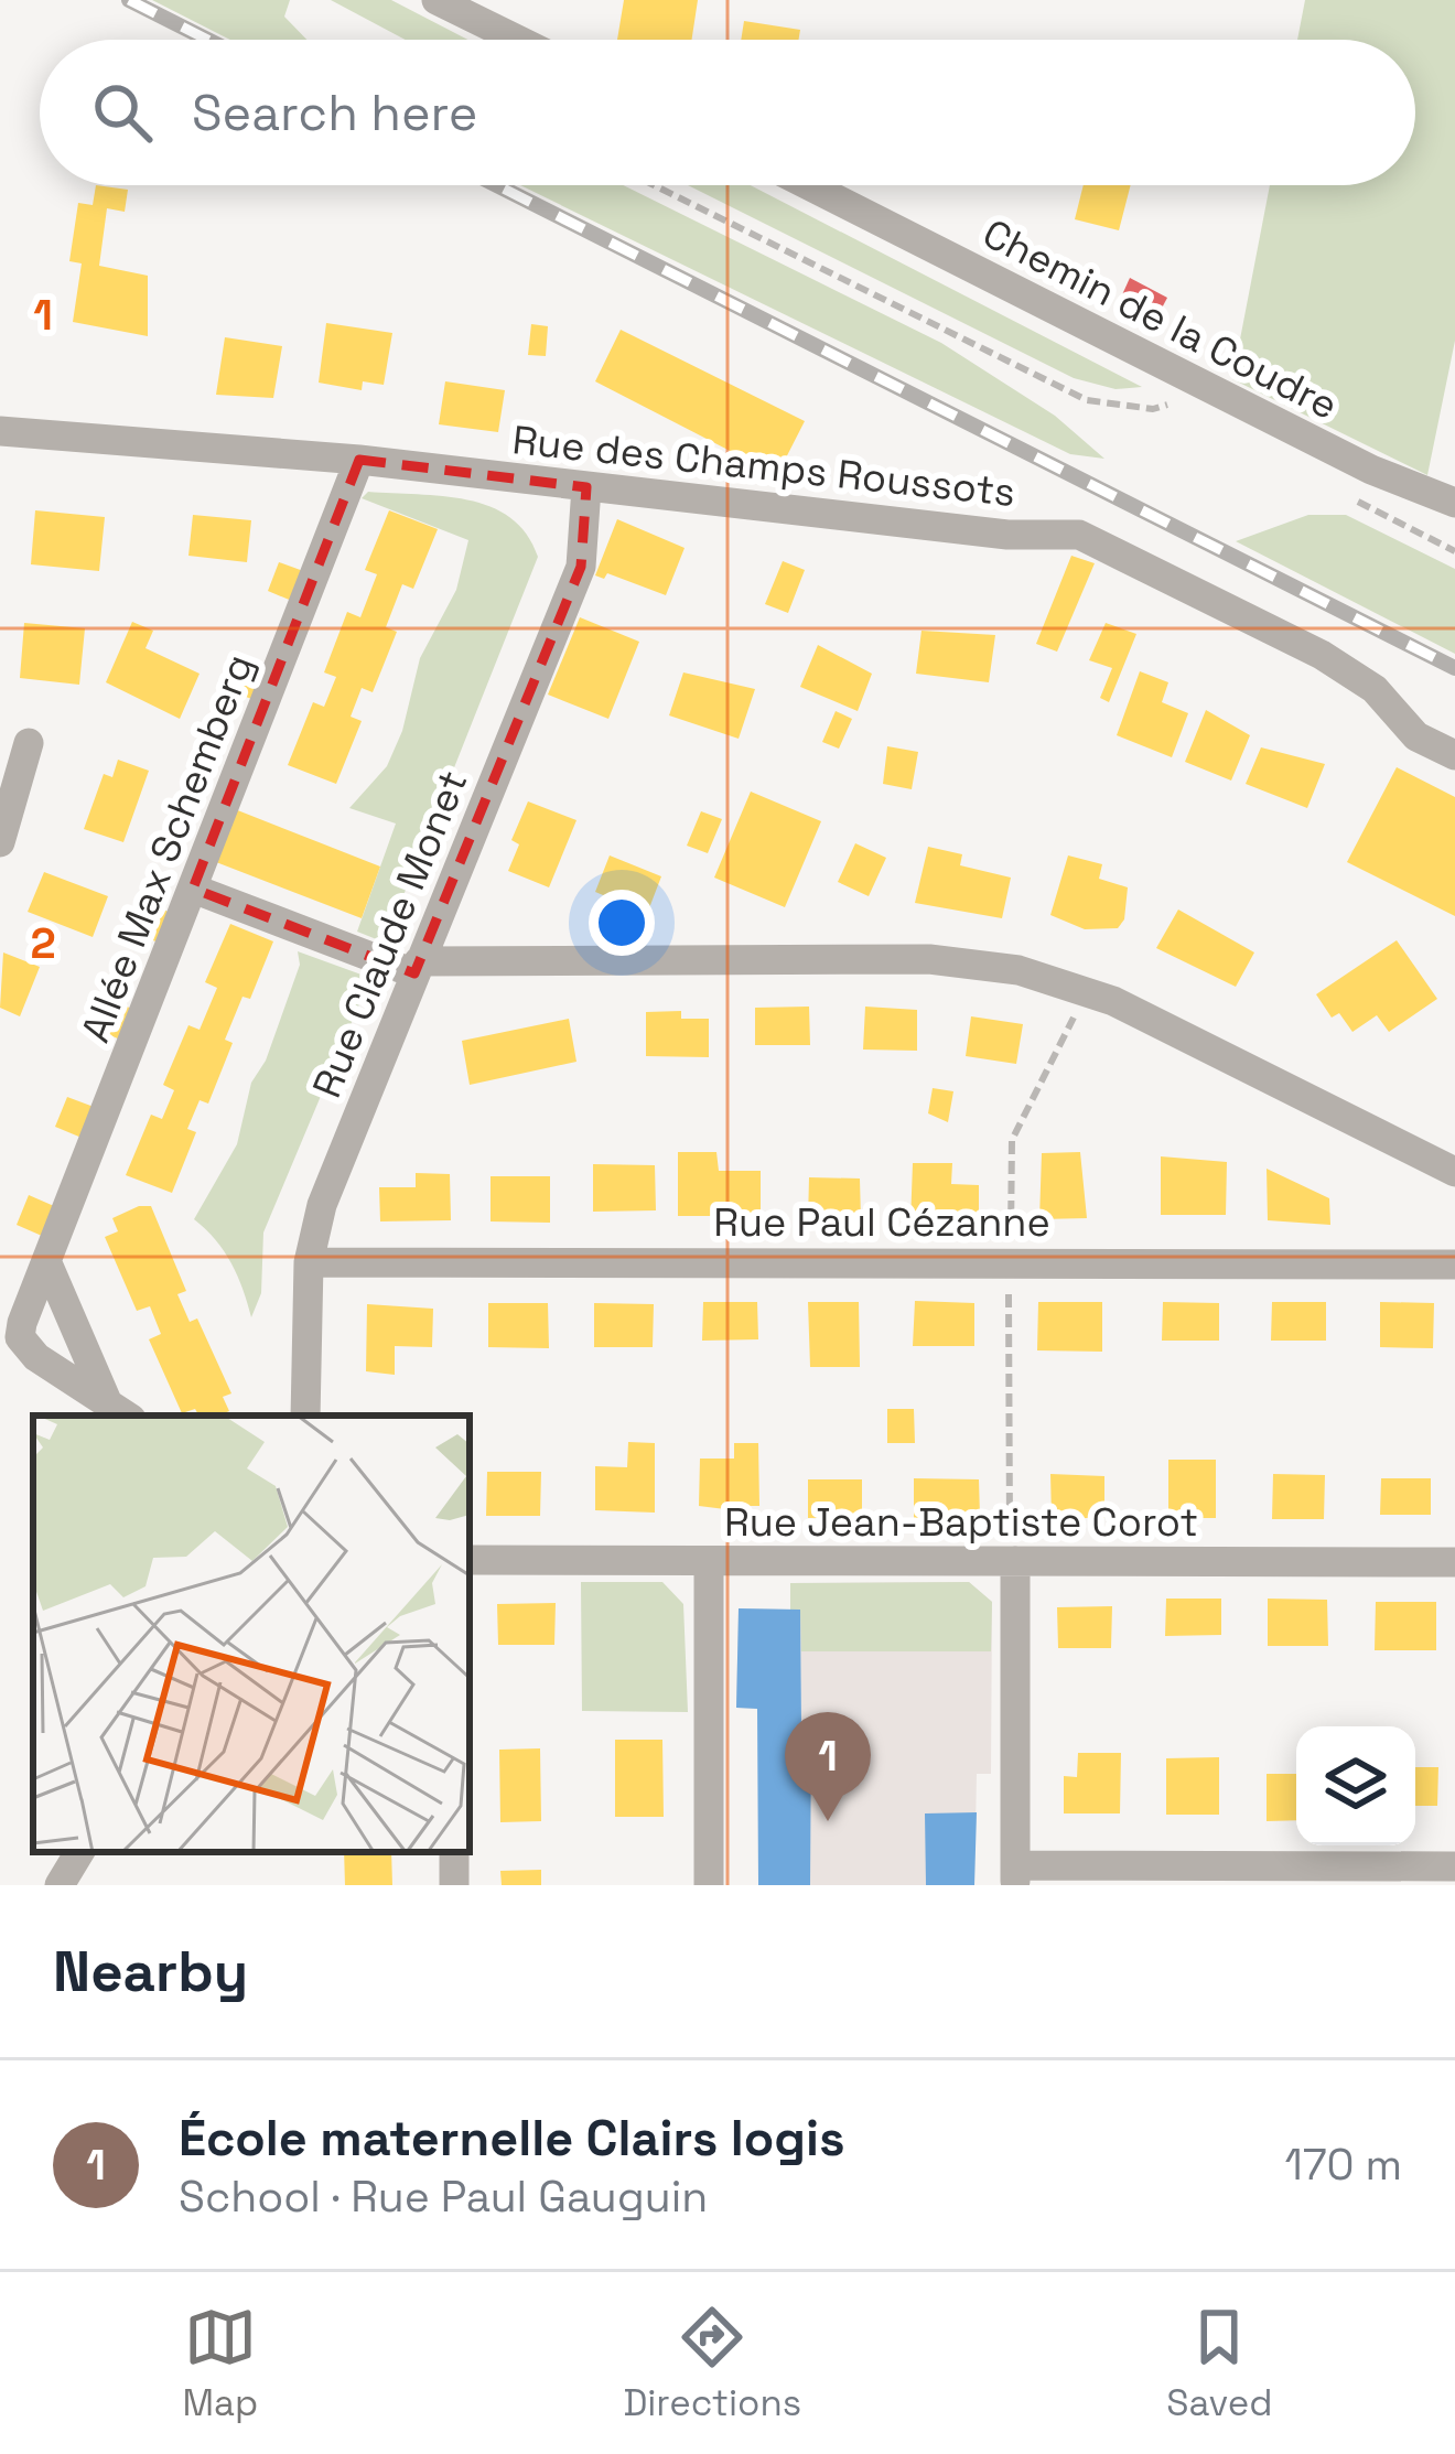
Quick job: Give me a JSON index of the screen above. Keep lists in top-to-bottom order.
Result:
{
  "streets": {
    "street": [
      "Chemin de la Coudre",
      "Rue des Champs Roussots",
      "Allée Max Schemberg",
      "Rue Claude Monet",
      "Rue Paul Cézanne",
      "Rue Jean-Baptiste Corot"
    ]
  },
  "crossings": [
    ["Rue des Champs Roussots", "Allée Max Schemberg"],
    ["Rue des Champs Roussots", "Rue Claude Monet"],
    ["Rue Claude Monet", "Rue Paul Cézanne"]
  ],
  "page": {
    "search": "Search here",
    "pins": "1",
    "heading": "Nearby",
    "list": [
      {
        "mark": "1",
        "name": "École maternelle Clairs logis",
        "note": "School · Rue Paul Gauguin",
        "value": "170 m"
      }
    ],
    "nav": ["Map", "Directions", "Saved"]
  },
  "grid": {
    "rows": ["1", "2"]
  }
}
